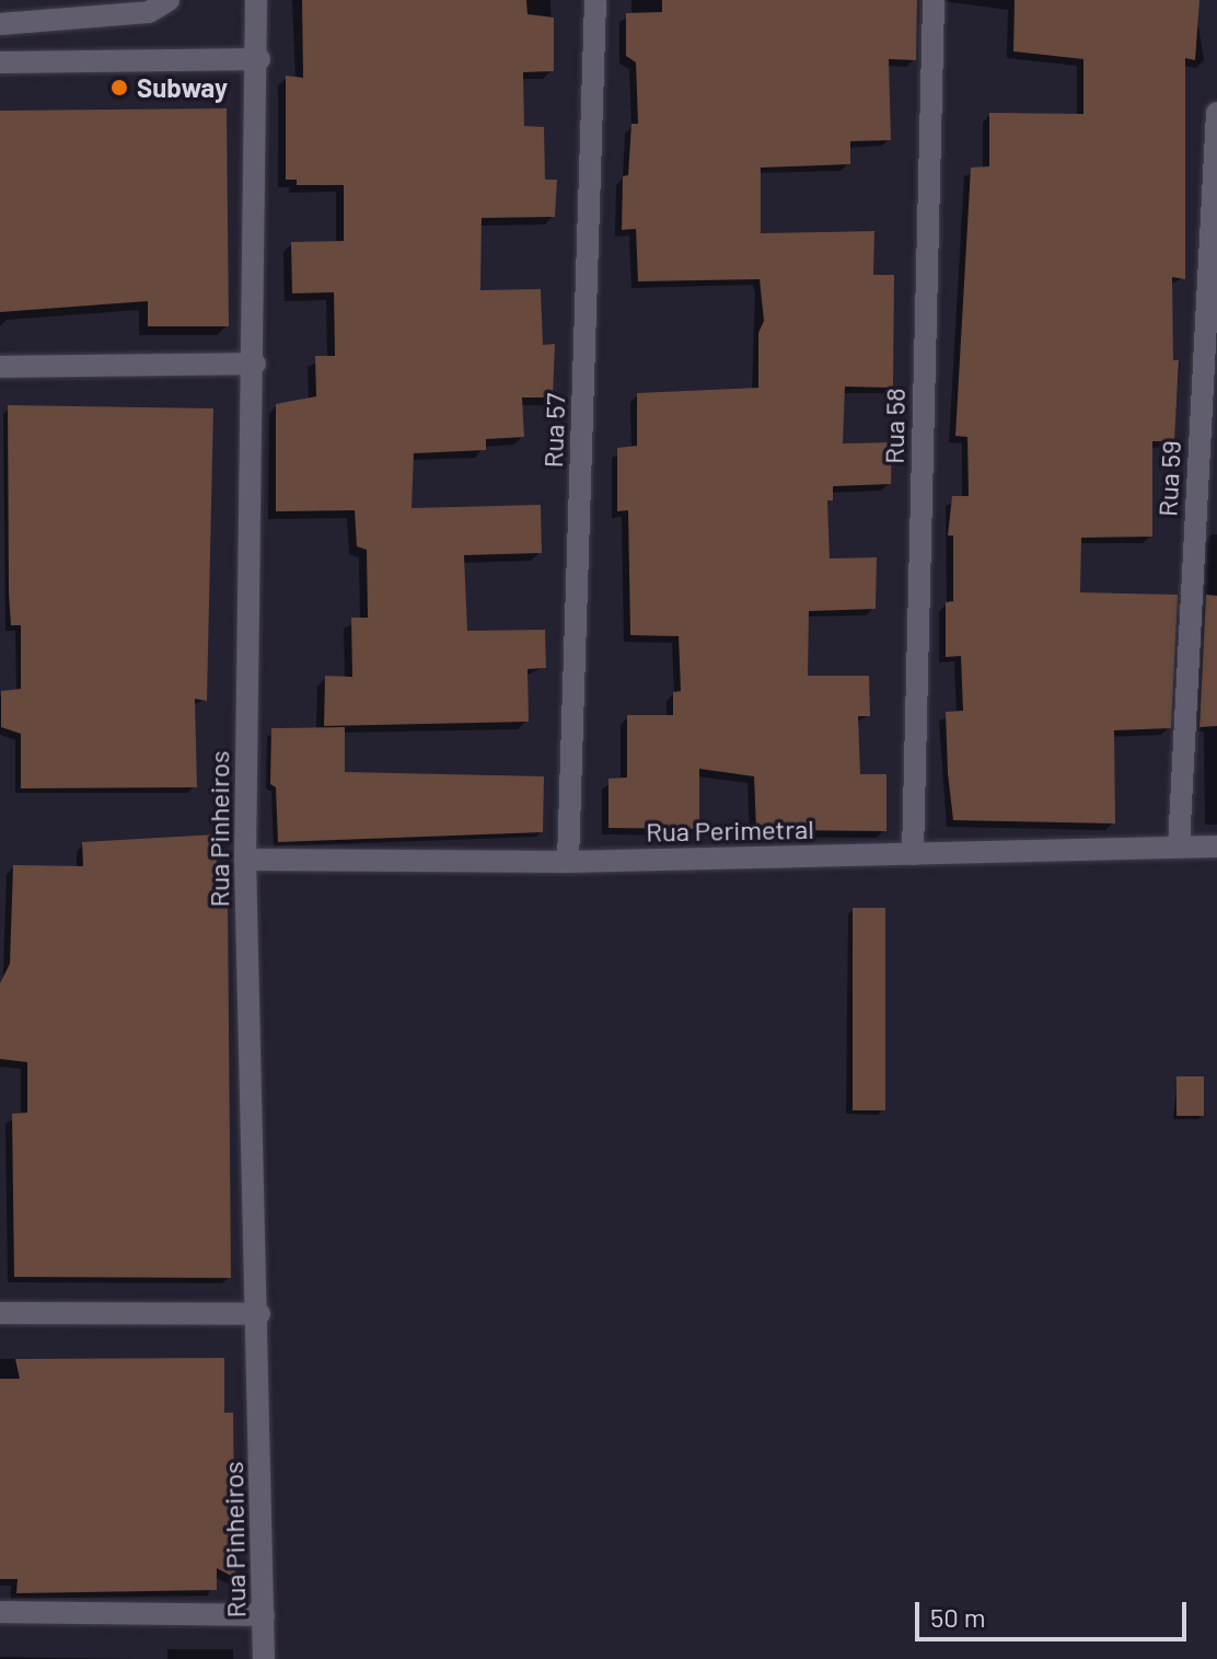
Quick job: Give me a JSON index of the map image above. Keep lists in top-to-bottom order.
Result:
{
  "streets": {
    "street": [
      "Rua 58",
      "Rua 57",
      "Rua 59",
      "Rua Pinheiros",
      "Rua Perimetral"
    ]
  },
  "crossings": [
    ["Rua 58", "Rua Perimetral"],
    ["Rua 57", "Rua Perimetral"],
    ["Rua 59", "Rua Perimetral"],
    ["Rua Pinheiros", "Rua Perimetral"]
  ],
  "places": ["Subway"],
  "scale_bar": "50 m"
}
